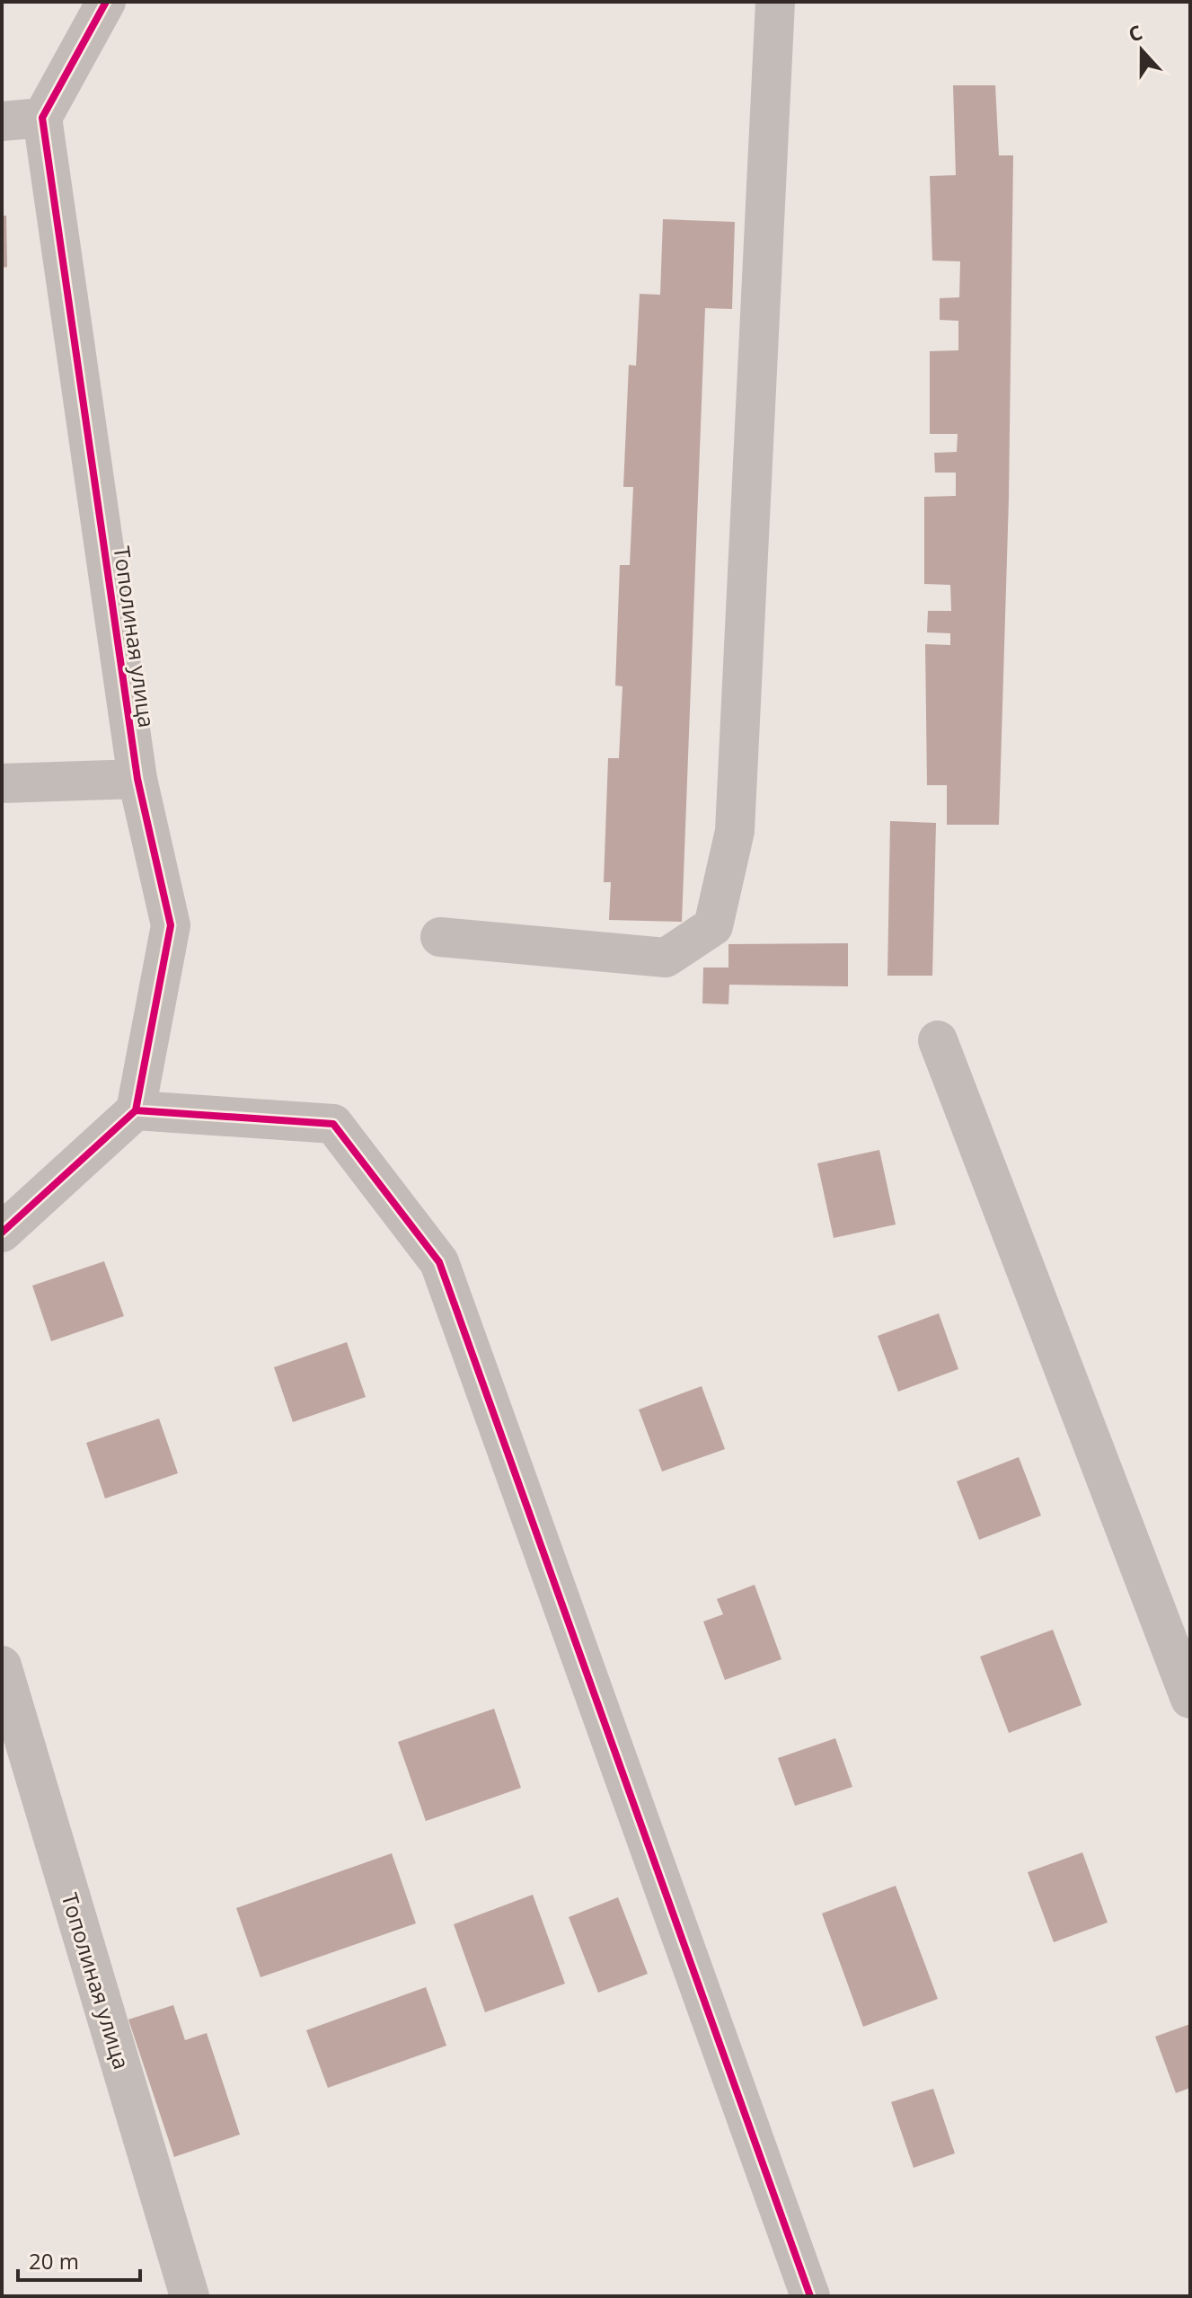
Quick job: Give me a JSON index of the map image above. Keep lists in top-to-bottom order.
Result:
{
  "streets": {
    "street": ["Тополиная улица"]
  },
  "scale_bar": "20 m",
  "north": "top"
}
